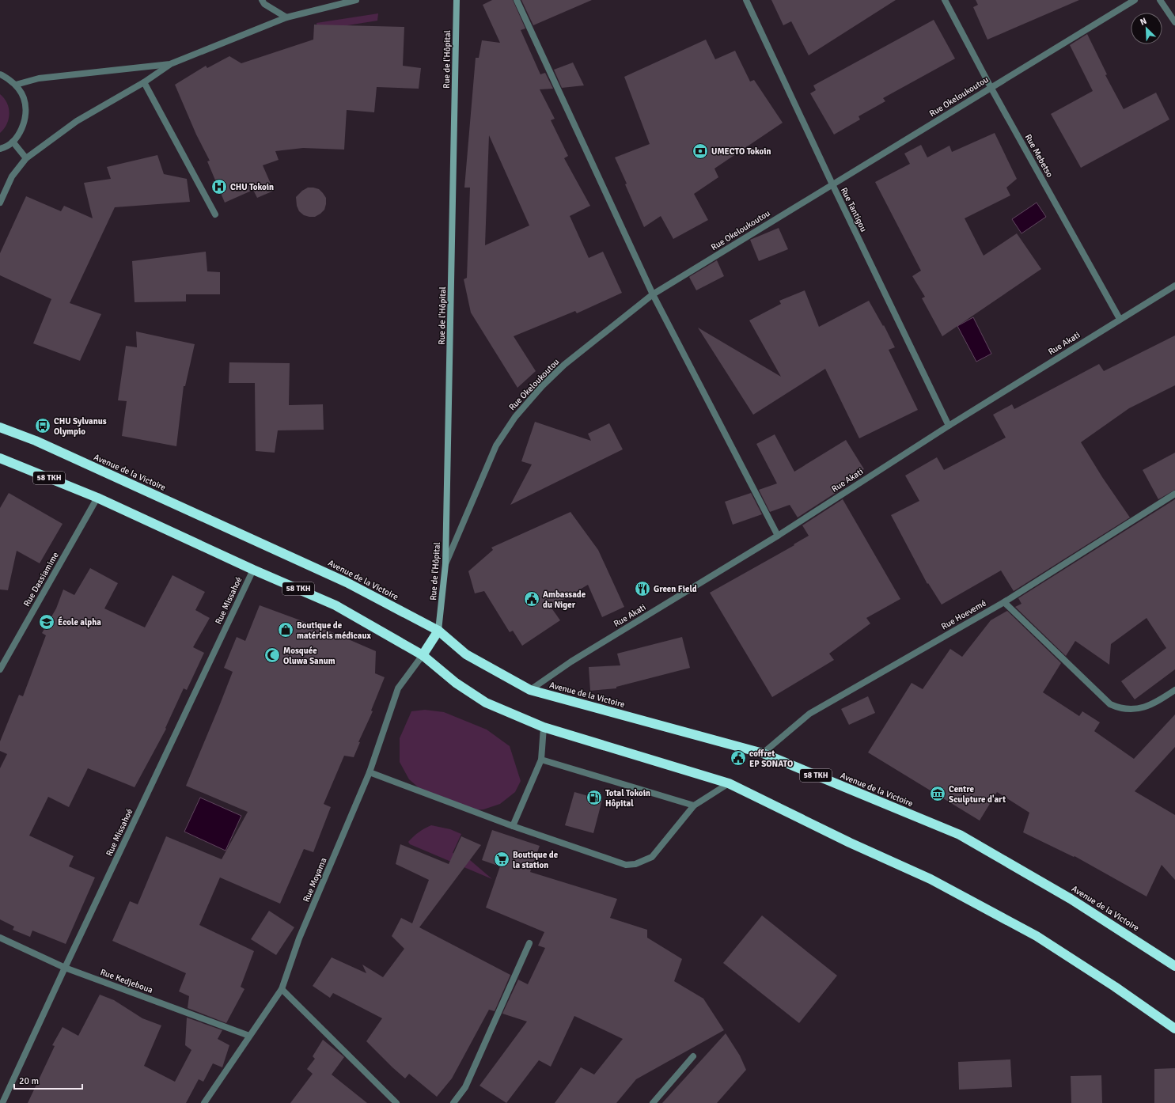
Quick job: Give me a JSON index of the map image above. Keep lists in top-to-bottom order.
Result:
{
  "streets": {
    "highway": ["Avenue de la Victoire", "58 TKH"],
    "street": [
      "Rue de l'Hôpital",
      "Rue Okeloukoutou",
      "Rue Mebetso",
      "Rue Tantigou",
      "Rue Akati",
      "Rue Dassiamime",
      "Rue Missahoé",
      "Rue Hoevemé",
      "Rue Moyama",
      "Rue Kedjeboua"
    ]
  },
  "crossings": [
    ["Rue de l'Hôpital", "Rue Okeloukoutou"],
    ["Rue de l'Hôpital", "Avenue de la Victoire"],
    ["Rue Okeloukoutou", "Rue Mebetso"],
    ["Rue Okeloukoutou", "Rue Tantigou"],
    ["Rue Mebetso", "Rue Akati"],
    ["Rue Tantigou", "Rue Akati"],
    ["Rue Akati", "Avenue de la Victoire"],
    ["Avenue de la Victoire", "Rue Hoevemé"],
    ["58 TKH", "Rue Dassiamime"],
    ["58 TKH", "Rue Missahoé"],
    ["58 TKH", "Rue Moyama"],
    ["Rue Missahoé", "Rue Kedjeboua"],
    ["Rue Moyama", "Rue Kedjeboua"]
  ],
  "places": {
    "bank": ["UMECTO Tokoin"],
    "hospital": ["CHU Tokoin"],
    "bus stop": ["CHU Sylvanus Olympio"],
    "restaurant": ["Green Field"],
    "public building": ["Ambassade du Niger", "coffret EP SONATO"],
    "school or university": ["École alpha"],
    "shop": ["Boutique de matériels médicaux"],
    "mosque": ["Mosquée Oluwa Sanum"],
    "museum": ["Centre Sculpture d'art"],
    "fuel station": ["Total Tokoin Hôpital"],
    "supermarket": ["Boutique de la station"]
  },
  "scale_bar": "20 m",
  "north": "top left"
}
